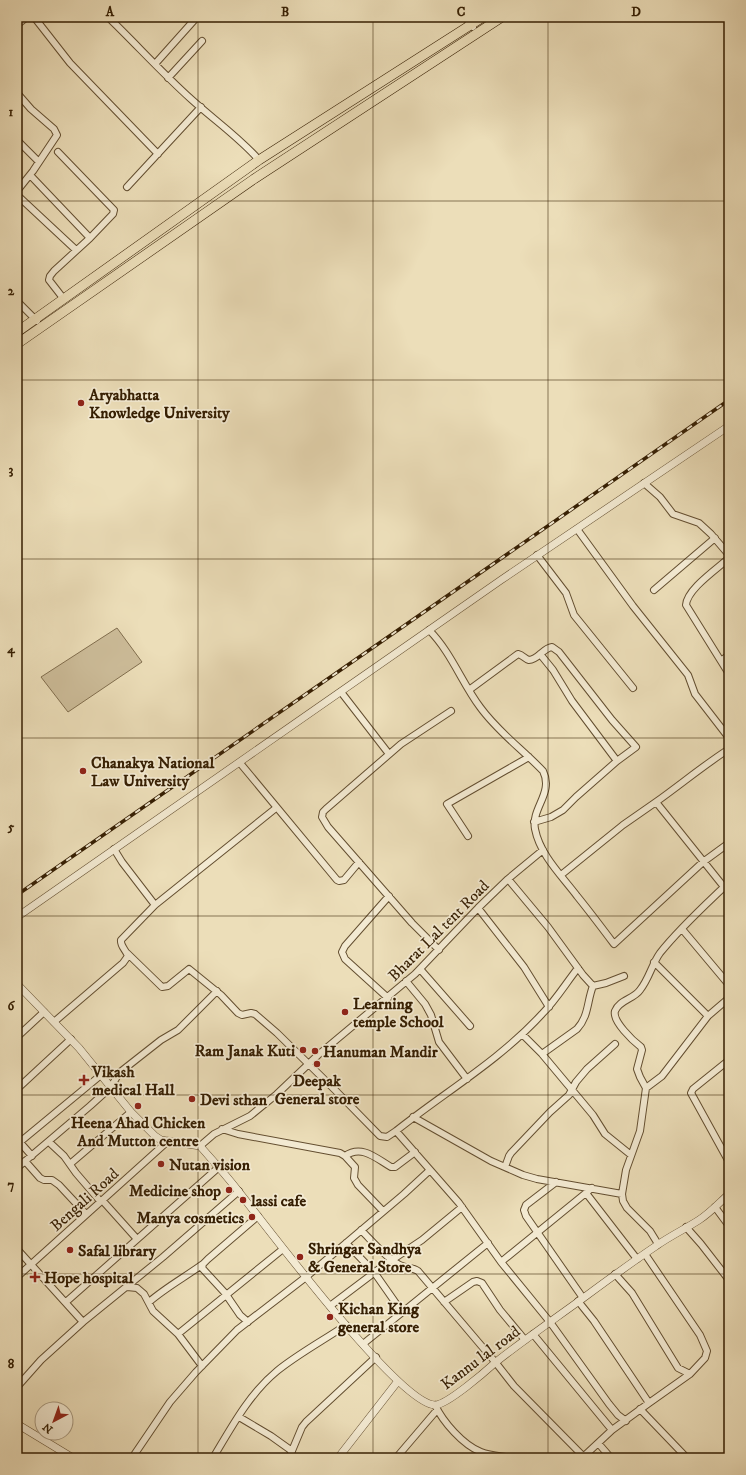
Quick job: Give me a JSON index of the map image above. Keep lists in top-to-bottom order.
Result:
{
  "streets": {
    "street": ["Bharat Lal tent Road", "Bengali Road", "Kannu lal road"]
  },
  "crossings": [
    ["Bharat Lal tent Road", "Kannu lal road"]
  ],
  "places": {
    "other": [
      "Aryabhatta Knowledge University",
      "Chanakya National Law University",
      "Learning temple School",
      "Ram Janak Kuti",
      "Hanuman Mandir",
      "Deepak General store",
      "Devi sthan",
      "Heena Ahad Chicken And Mutton centre",
      "Nutan vision",
      "Medicine shop",
      "lassi cafe",
      "Manya cosmetics",
      "Safal library",
      "Shringar Sandhya & General Store",
      "Kichan King general store"
    ],
    "health": ["Vikash medical Hall", "Hope hospital"]
  },
  "north": "bottom left",
  "grid": {
    "columns": [
      "A",
      "B",
      "C",
      "D"
    ],
    "rows": [
      "1",
      "2",
      "3",
      "4",
      "5",
      "6",
      "7",
      "8"
    ]
  }
}
